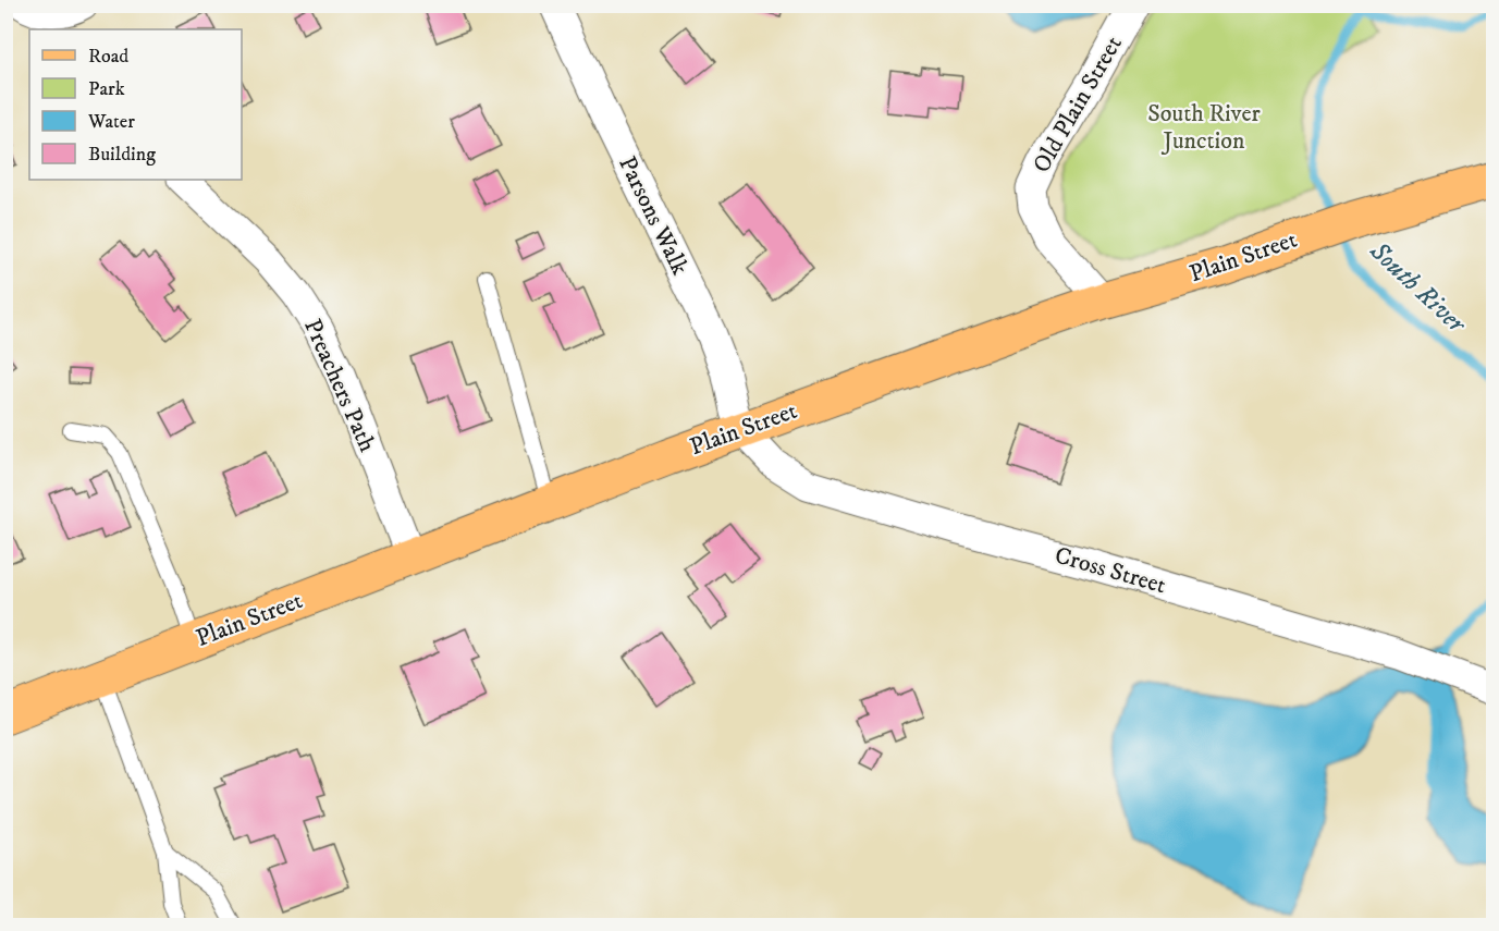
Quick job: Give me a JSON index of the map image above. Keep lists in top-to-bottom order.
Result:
{
  "streets": {
    "main road": ["Plain Street"],
    "street": [
      "Old Plain Street",
      "Parsons Walk",
      "Preachers Path",
      "Cross Street"
    ]
  },
  "crossings": [
    ["Old Plain Street", "Plain Street"],
    ["Parsons Walk", "Plain Street"],
    ["Parsons Walk", "Cross Street"],
    ["Plain Street", "Preachers Path"],
    ["Plain Street", "Cross Street"]
  ],
  "water": ["South River"],
  "parks": ["South River Junction"],
  "legend": [
    "Road",
    "Park",
    "Water",
    "Building"
  ]
}
